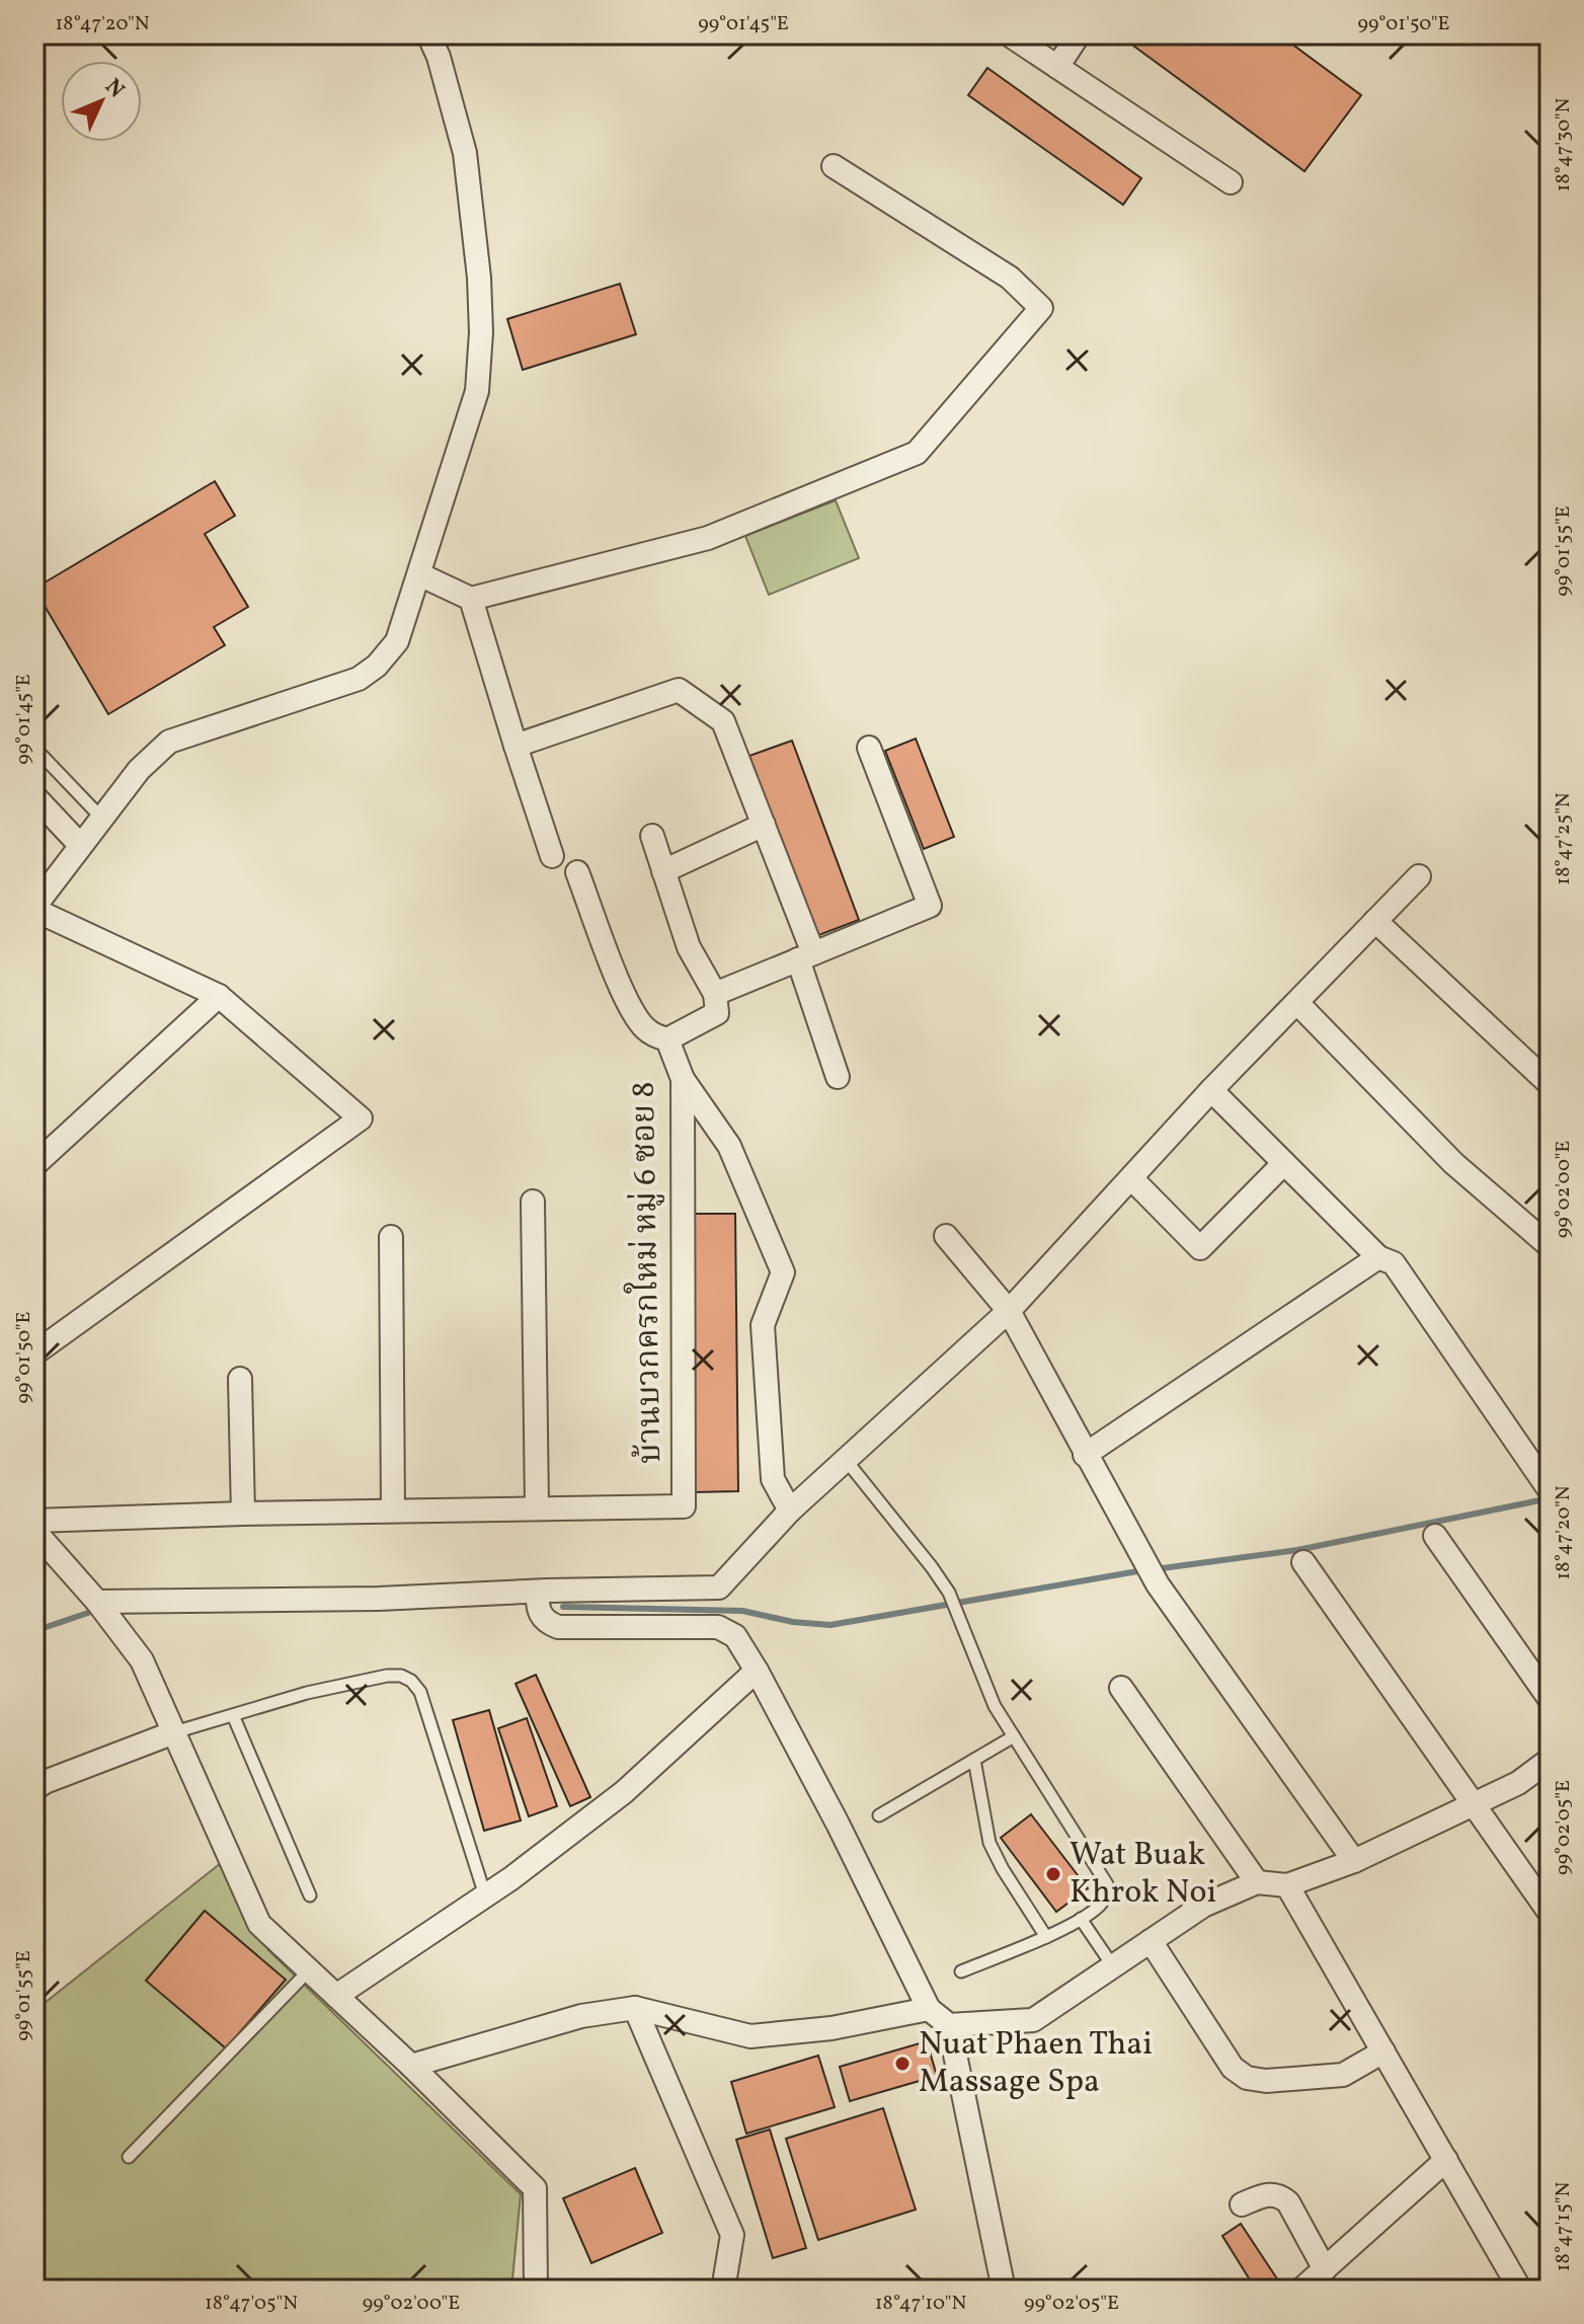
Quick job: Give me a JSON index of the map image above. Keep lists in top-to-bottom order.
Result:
{
  "streets": {
    "street": ["บ้านบวกครกใหม่ หมู่ 6 ซอย 8"]
  },
  "places": ["Wat Buak Khrok Noi", "Nuat Phaen Thai Massage Spa"],
  "north": "top right",
  "coordinates": [
    "18°47'20\"N",
    "99°01'45\"E",
    "99°01'50\"E",
    "18°47'30\"N",
    "99°01'55\"E",
    "18°47'25\"N",
    "99°02'00\"E",
    "99°02'05\"E",
    "18°47'15\"N",
    "18°47'05\"N",
    "18°47'10\"N"
  ]
}
